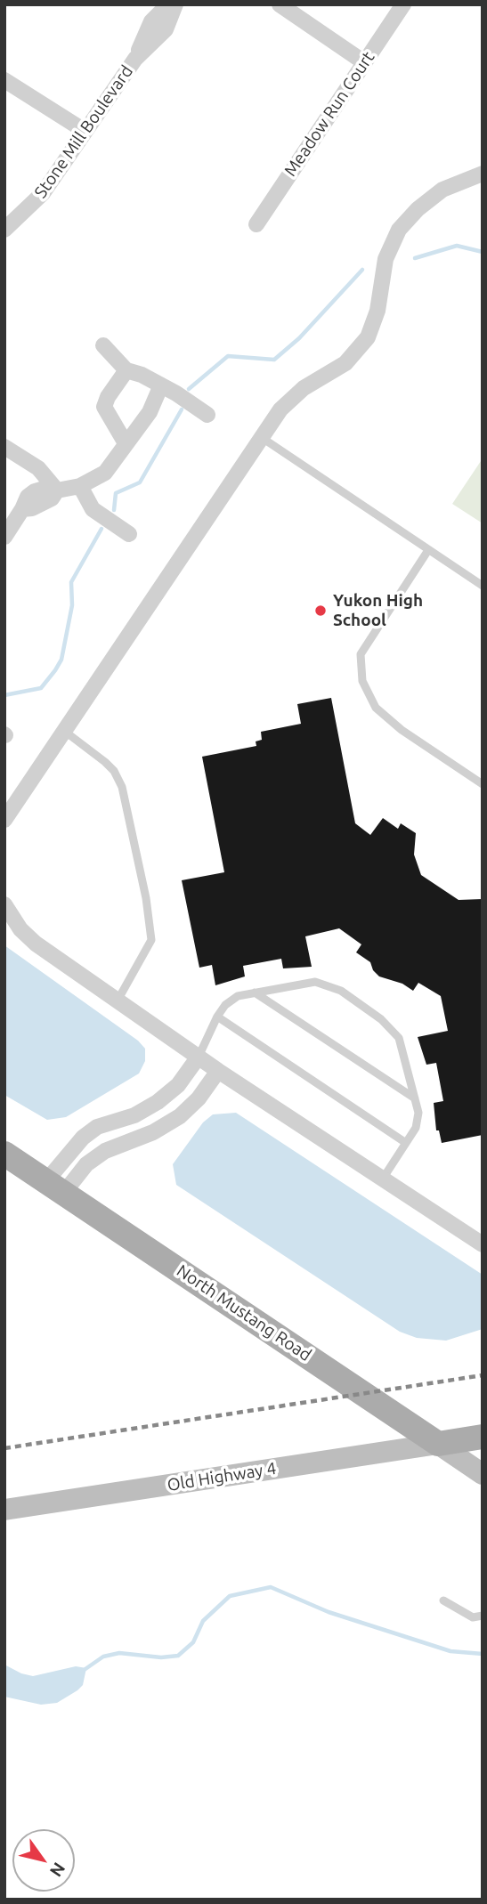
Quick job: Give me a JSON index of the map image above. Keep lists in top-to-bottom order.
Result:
{
  "streets": {
    "main road": ["North Mustang Road", "Old Highway 4"],
    "street": ["Meadow Run Court", "Stone Mill Boulevard"]
  },
  "crossings": [
    ["North Mustang Road", "Old Highway 4"]
  ],
  "places": ["Yukon High School"],
  "north": "bottom right"
}
